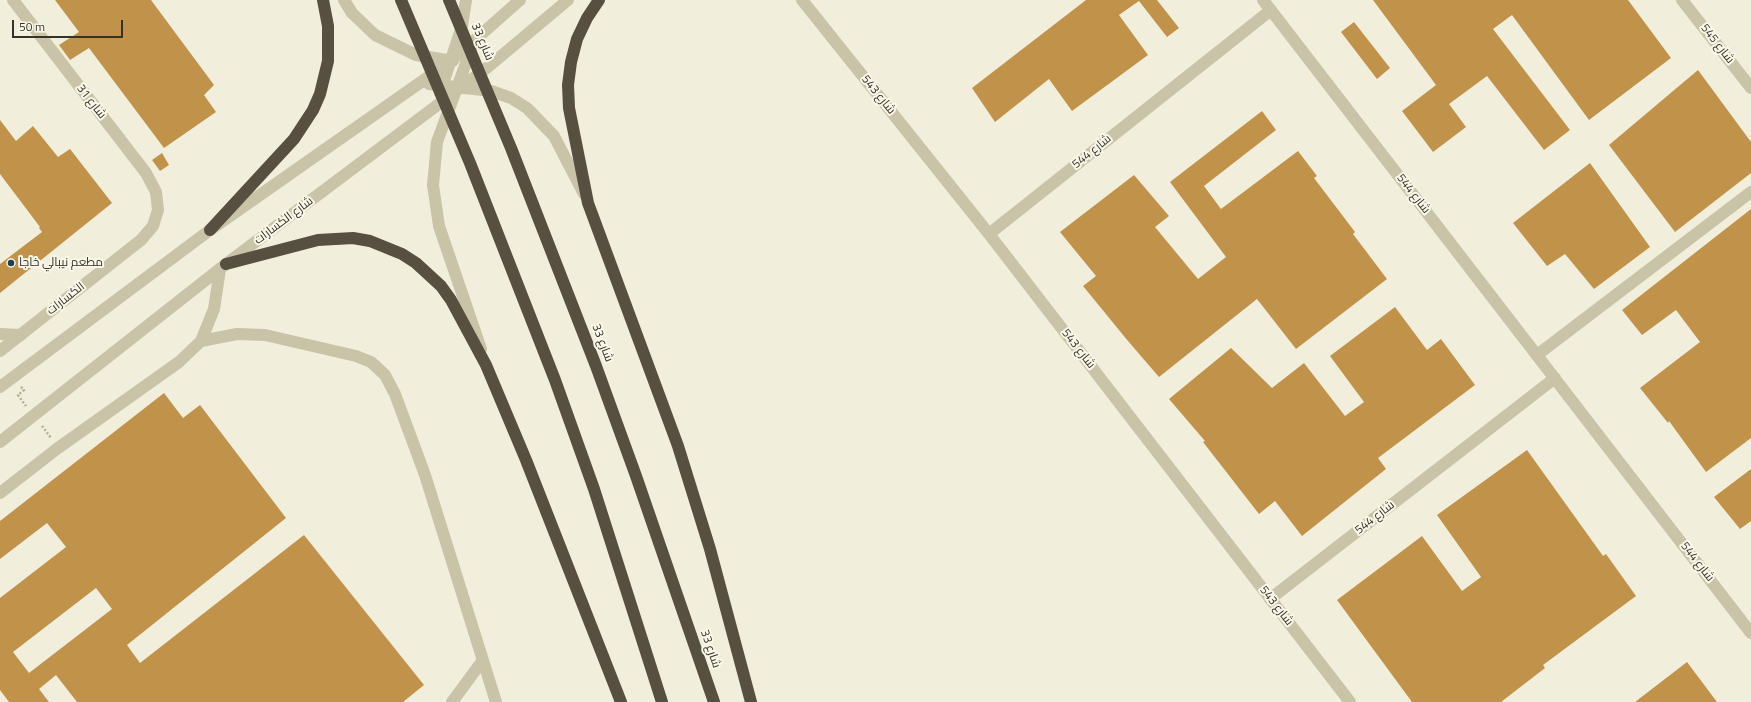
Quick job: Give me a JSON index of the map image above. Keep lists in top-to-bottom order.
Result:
{
  "streets": {
    "highway": ["شارع 33"],
    "street": [
      "شارع 545",
      "شارع 543",
      "شارع 31",
      "شارع 544",
      "شارع الكسارات",
      "الكسارات"
    ]
  },
  "crossings": [
    ["شارع 543", "شارع 544"],
    ["شارع 31", "الكسارات"]
  ],
  "places": ["مطعم نيبالي خاجا"],
  "scale_bar": "50 m"
}
